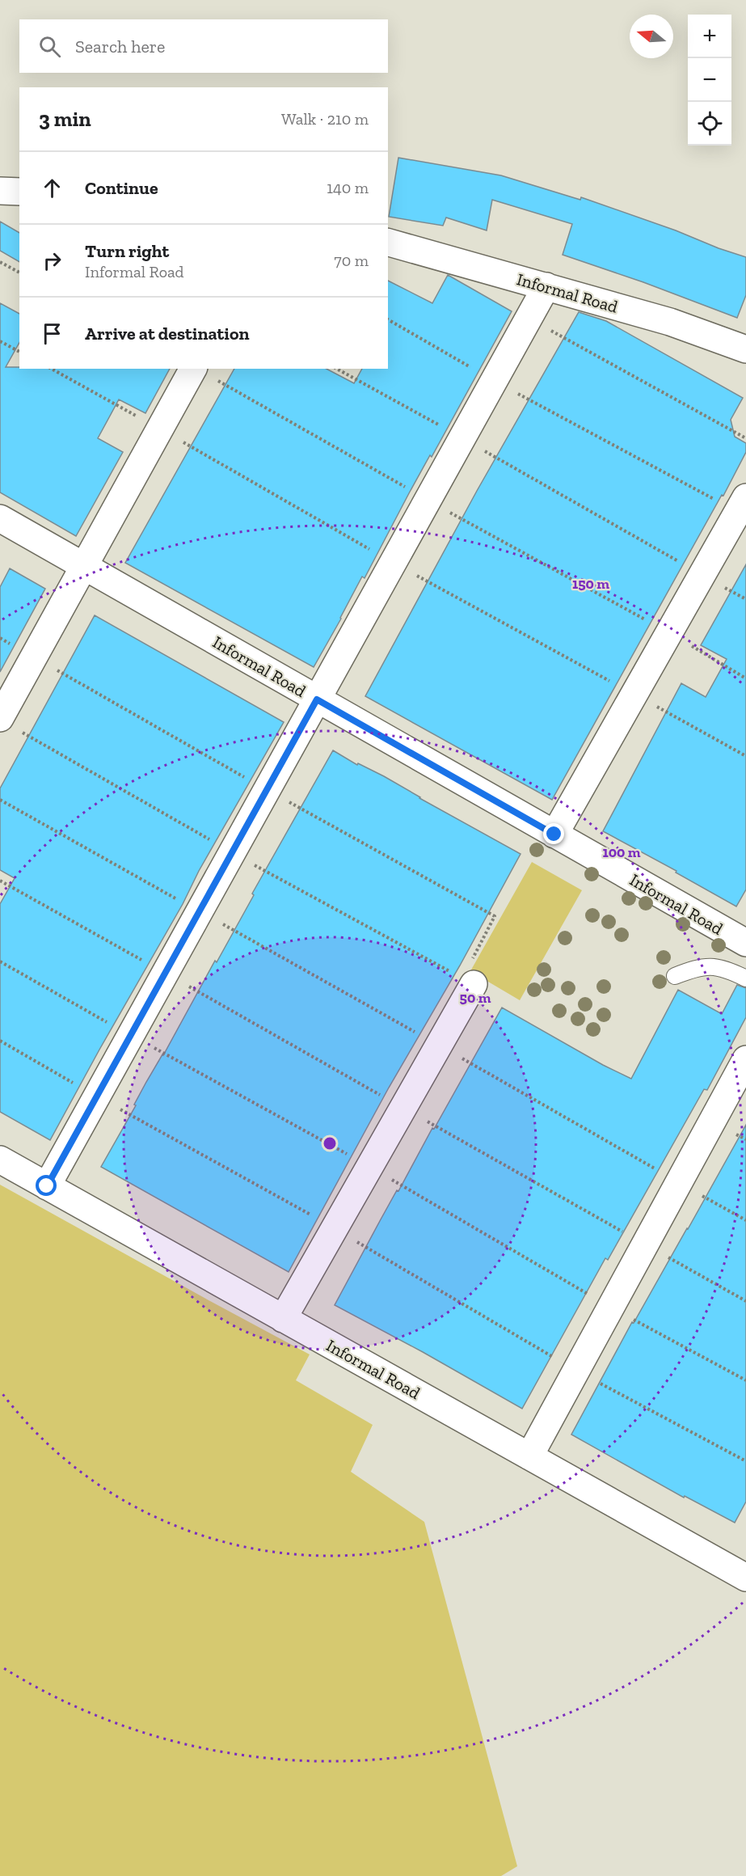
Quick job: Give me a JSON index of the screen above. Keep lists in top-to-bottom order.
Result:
{
  "streets": {
    "street": ["Informal Road"]
  },
  "north": "left",
  "page": {
    "map_buttons": ["+", "−"],
    "search": "Search here",
    "heading": ["3 min", "Walk · 210 m"],
    "list": [
      ["Continue", "140 m"],
      ["Turn right", "Informal Road", "70 m"],
      "Arrive at destination"
    ]
  },
  "rings": ["150 m", "100 m", "50 m"]
}
